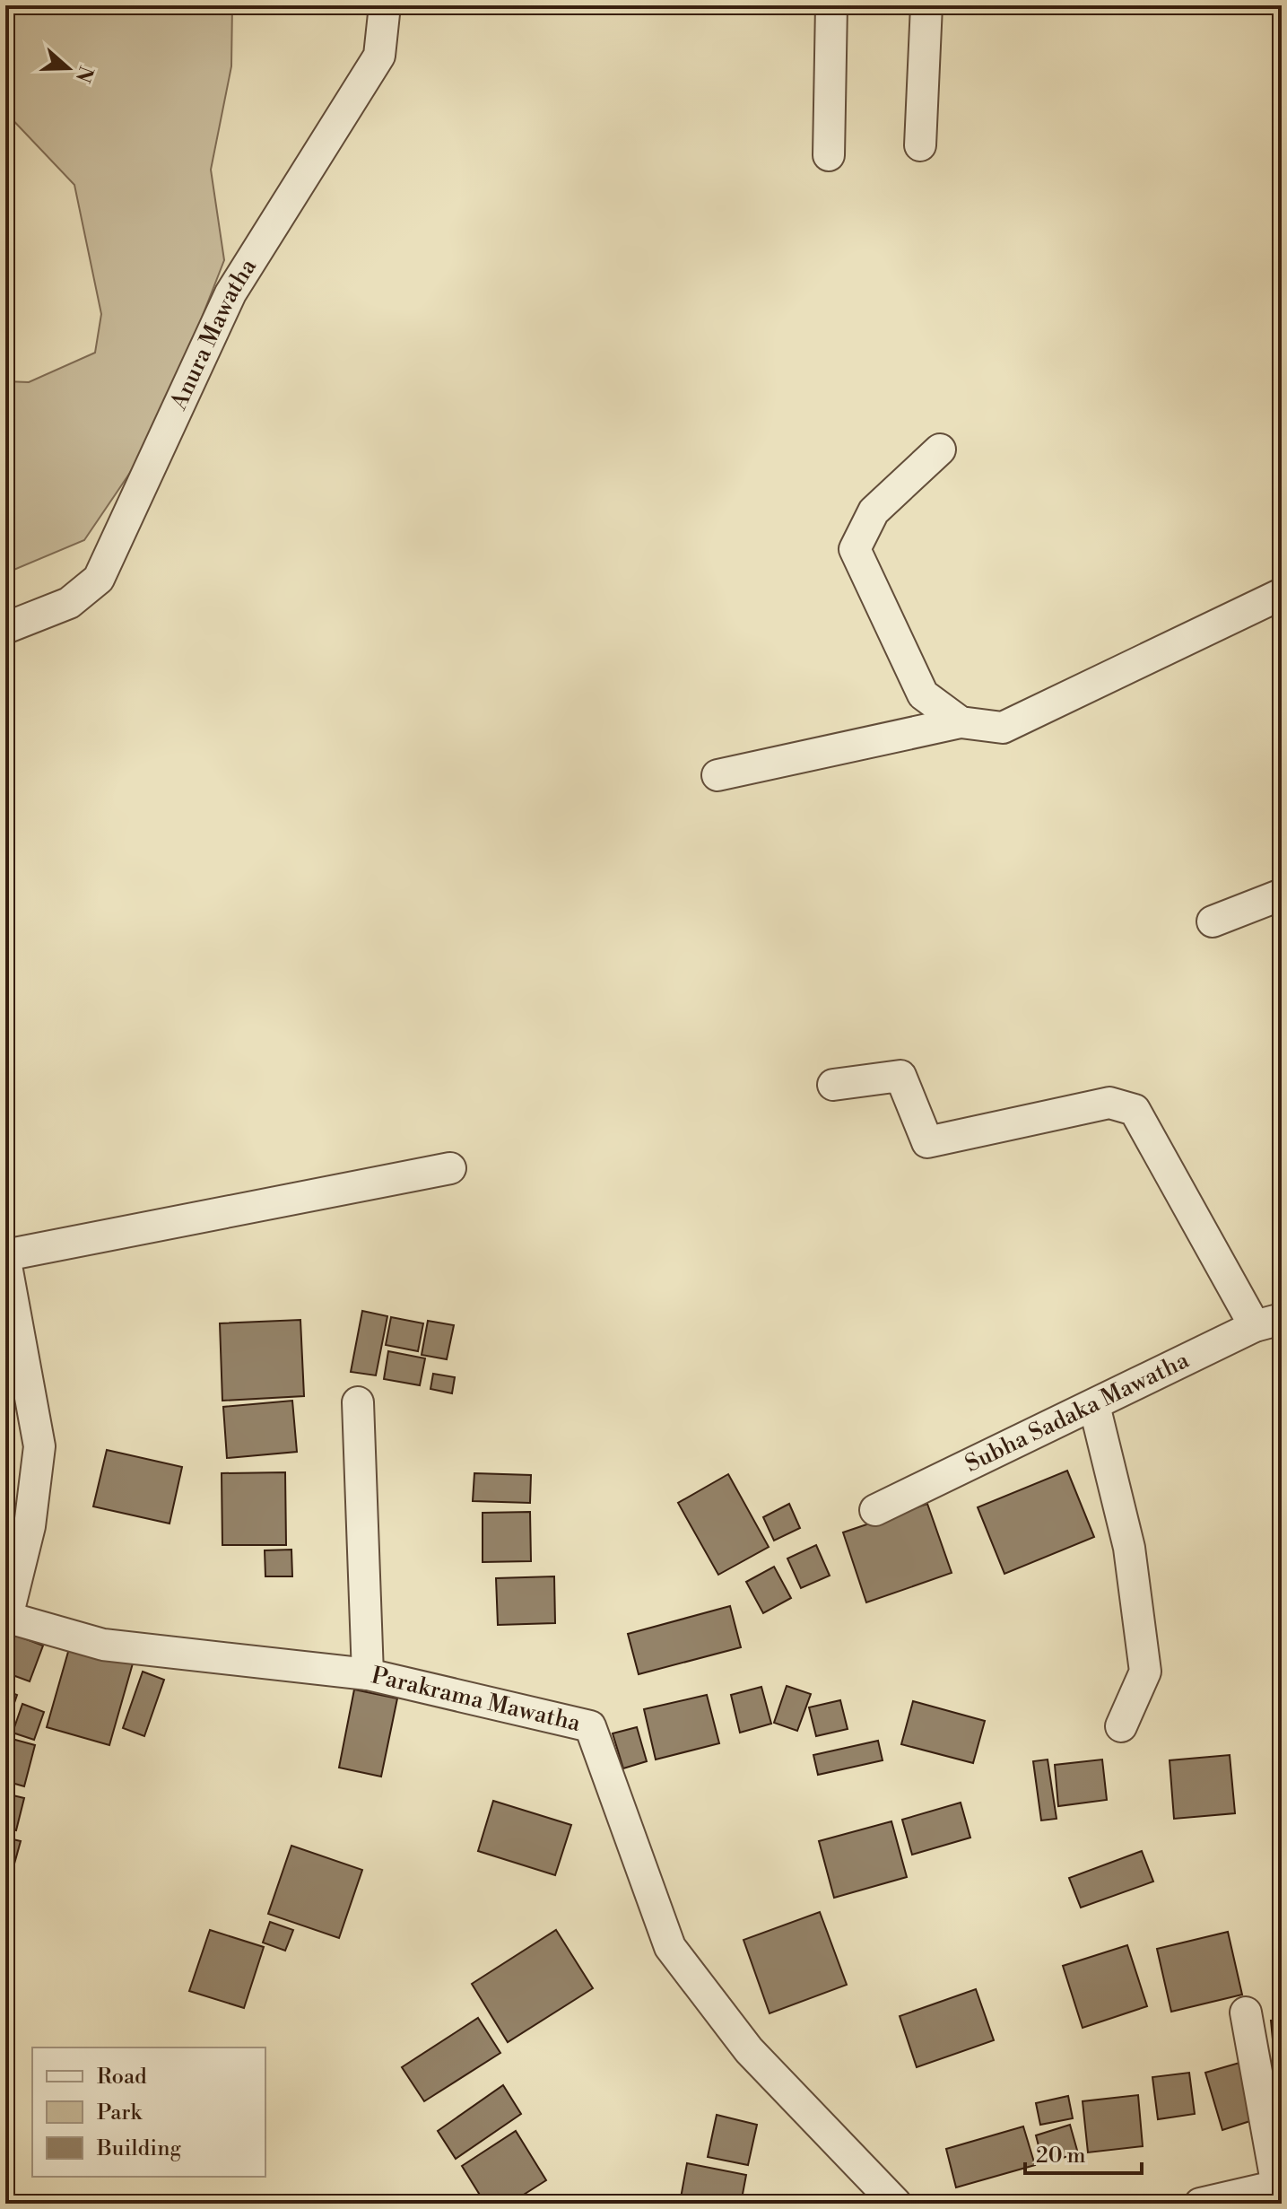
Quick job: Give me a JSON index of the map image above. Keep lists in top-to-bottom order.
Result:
{
  "streets": {
    "street": ["Anura Mawatha", "Subha Sadaka Mawatha", "Parakrama Mawatha"]
  },
  "legend": ["Road", "Park", "Building"],
  "scale_bar": "20 m",
  "north": "right"
}
